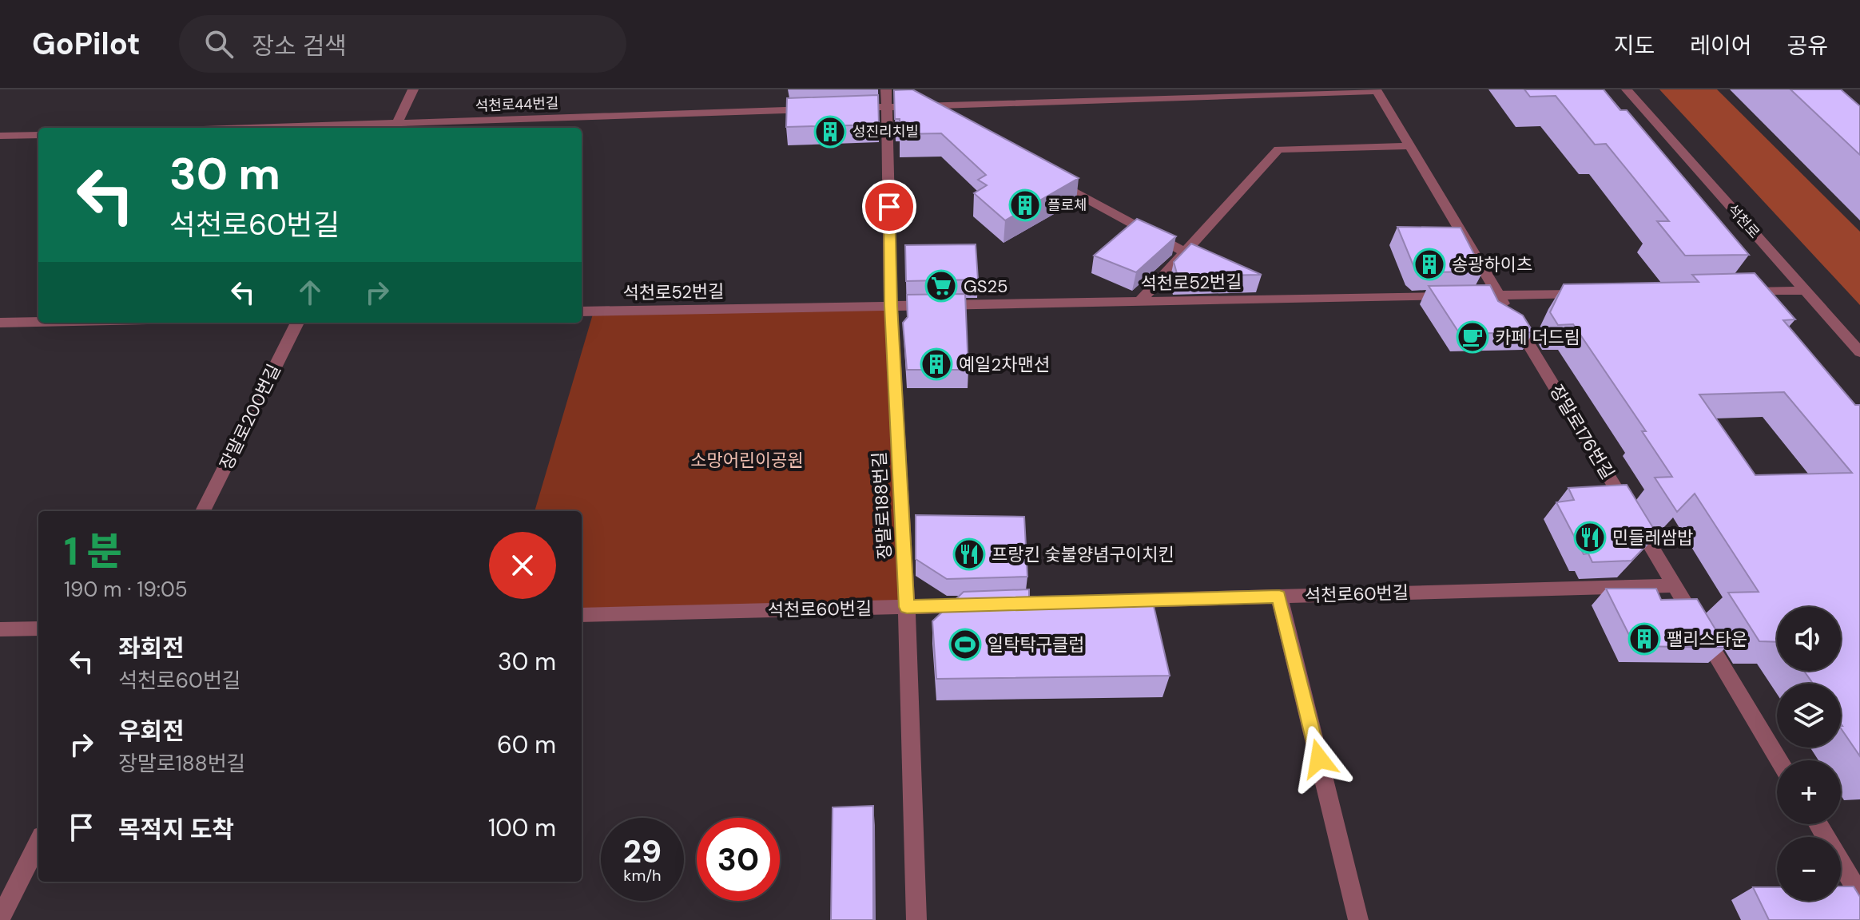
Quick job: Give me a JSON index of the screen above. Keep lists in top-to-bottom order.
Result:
{
  "streets": {
    "street": [
      "석천로44번길",
      "석천로",
      "석천로52번길",
      "장말로200번길",
      "장말로176번길",
      "장말로188번길",
      "석천로60번길"
    ]
  },
  "crossings": [
    ["석천로52번길", "장말로176번길"],
    ["석천로52번길", "장말로188번길"],
    ["장말로176번길", "석천로60번길"],
    ["장말로188번길", "석천로60번길"]
  ],
  "parks": ["소망어린이공원"],
  "places": {
    "building": [
      "성진리치빌",
      "플로체",
      "송광하이츠",
      "예일2차맨션",
      "팰리스타운"
    ],
    "supermarket": ["GS25"],
    "cafe": ["카페 더드림"],
    "restaurant": ["민들레쌈밥", "프랑킨 숯불양념구이치킨"],
    "sports": ["일탁탁구클럽"]
  },
  "page": {
    "header": "GoPilot",
    "search": "장소 검색",
    "nav": ["지도", "레이어", "공유"],
    "turn": ["30 m", "석천로60번길"],
    "heading": ["1 분", "190 m · 19:05"],
    "map_buttons": ["+", "−"],
    "list": [
      {
        "name": "좌회전",
        "note": "석천로60번길",
        "value": "30 m"
      },
      {
        "name": "우회전",
        "note": "장말로188번길",
        "value": "60 m"
      },
      {
        "name": "목적지 도착",
        "value": "100 m"
      }
    ],
    "speed": "29 km/h",
    "limit": "30"
  }
}
